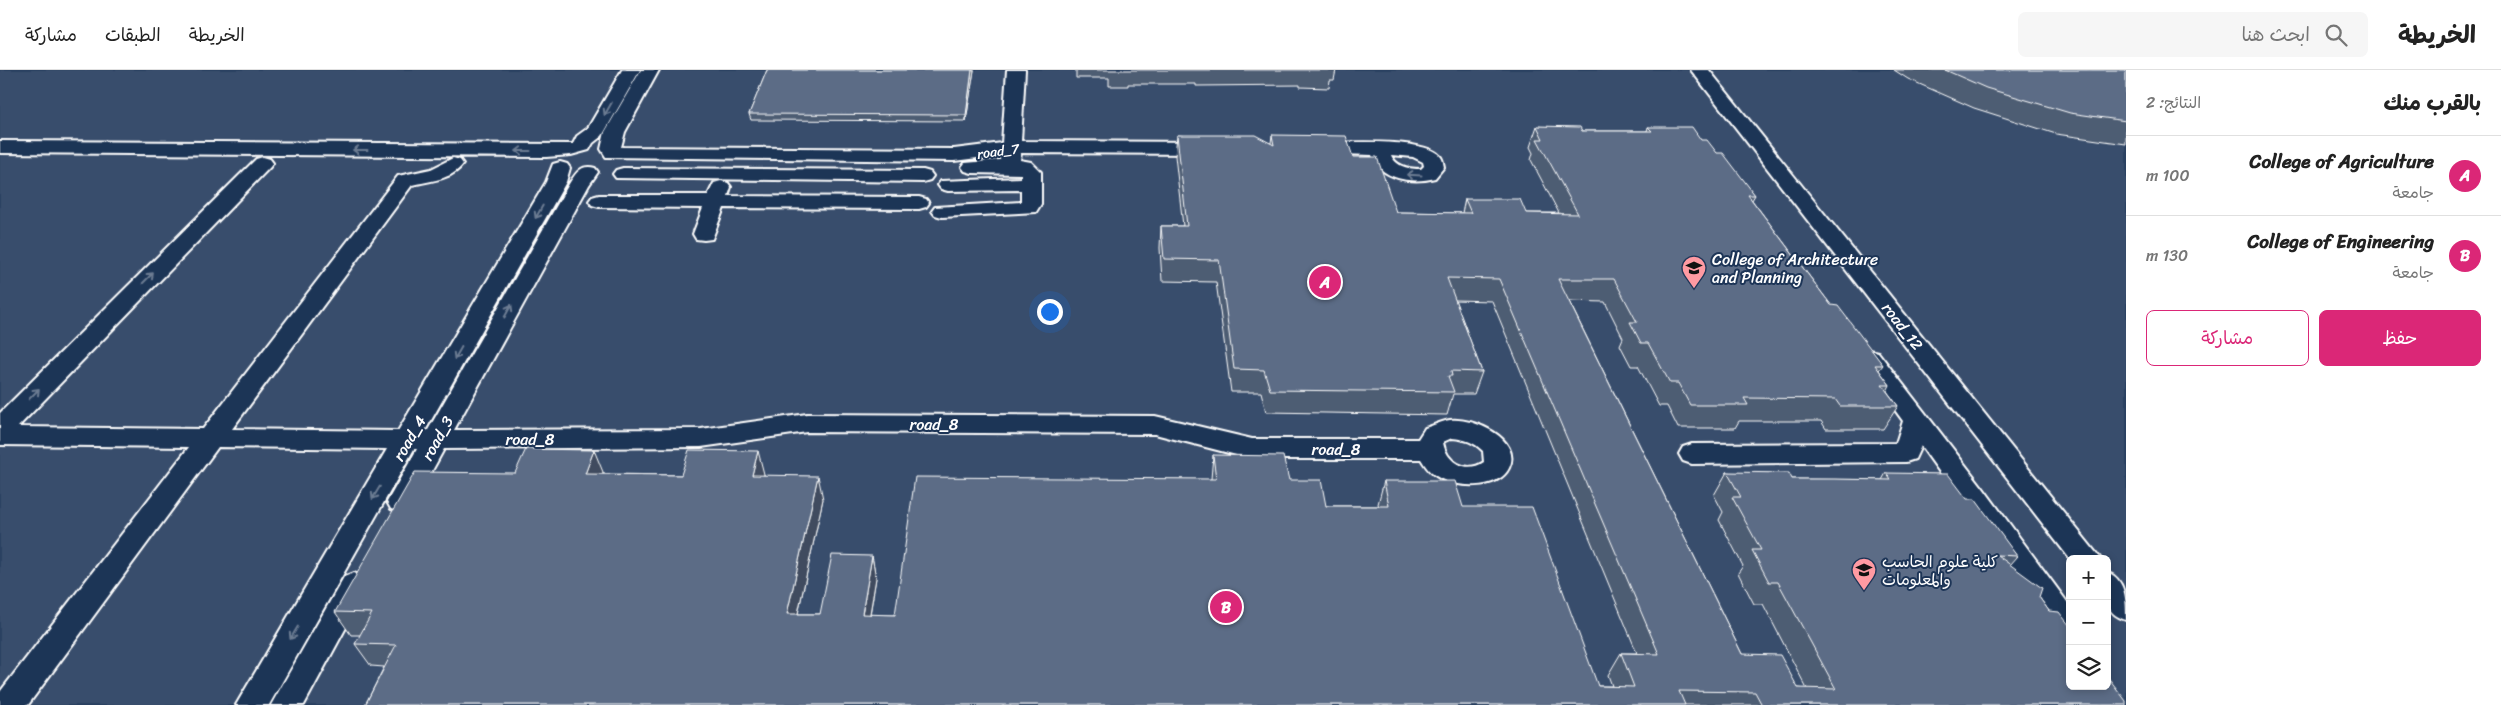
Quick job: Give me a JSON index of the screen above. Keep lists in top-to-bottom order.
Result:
{
  "streets": {
    "street": [
      "road_7",
      "road_12",
      "road_8",
      "road_4",
      "road_3"
    ]
  },
  "crossings": [
    ["road_7", "road_4"],
    ["road_8", "road_4"],
    ["road_8", "road_3"]
  ],
  "places": {
    "school or university": ["College of Architecture and Planning", "كلية علوم الحاسب والمعلومات"]
  },
  "page": {
    "header": "الخريطة",
    "search": "ابحث هنا",
    "nav": ["الخريطة", "الطبقات", "مشاركة"],
    "heading": ["بالقرب منك", "النتائج: 2"],
    "list": [
      {
        "mark": "A",
        "name": "College of Agriculture",
        "note": "جامعة",
        "value": "100 m"
      },
      {
        "mark": "B",
        "name": "College of Engineering",
        "note": "جامعة",
        "value": "130 m"
      }
    ],
    "pins": ["A", "B"],
    "buttons": ["حفظ", "مشاركة"],
    "map_buttons": ["+", "−"]
  }
}
